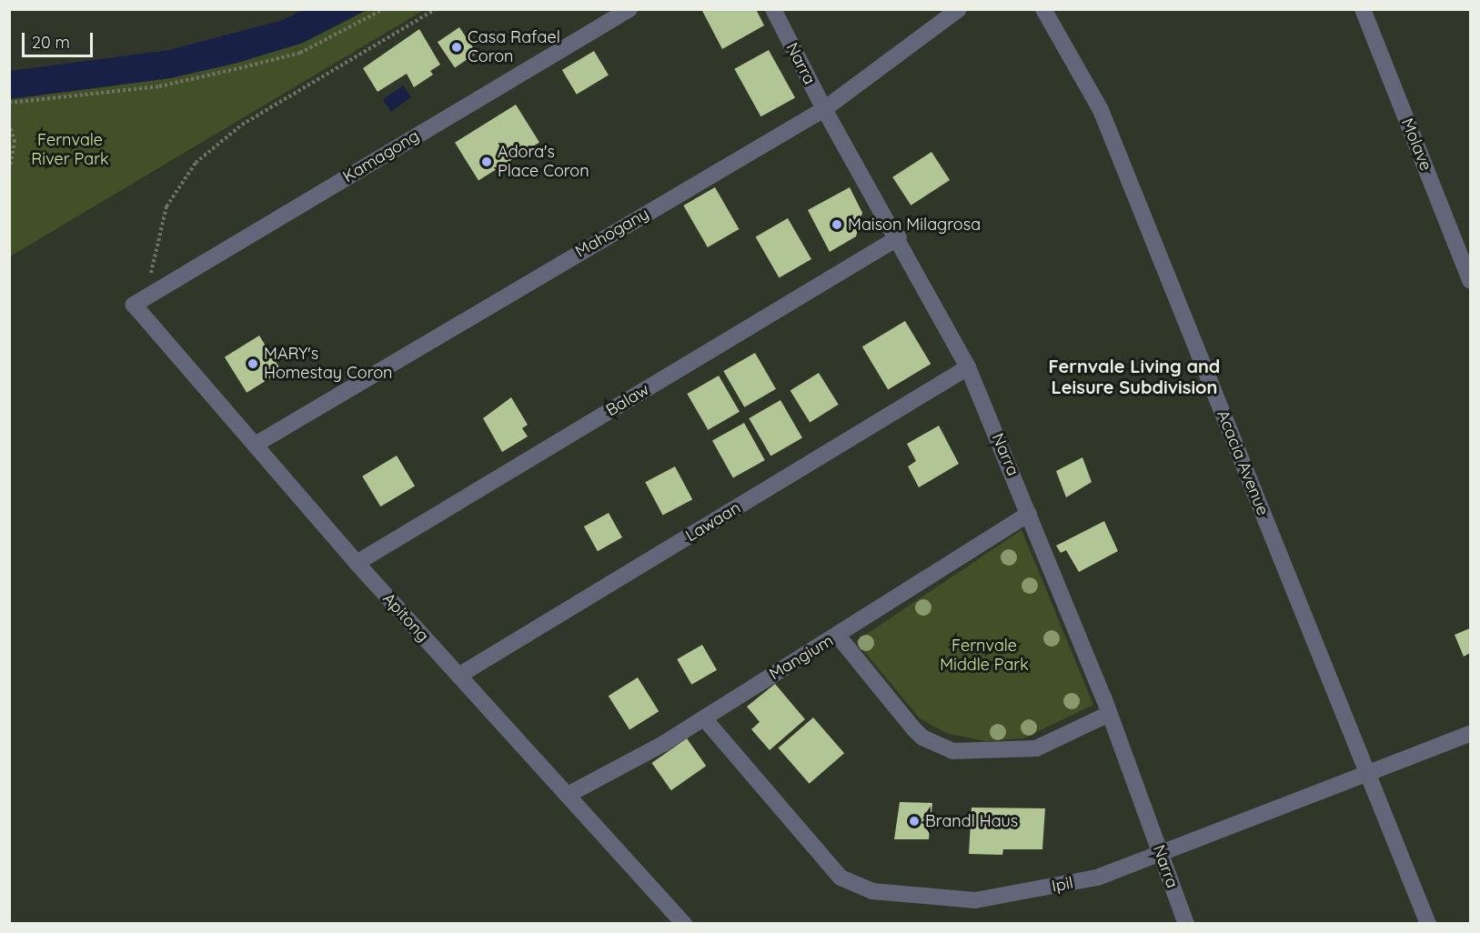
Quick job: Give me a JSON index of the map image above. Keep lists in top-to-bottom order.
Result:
{
  "streets": {
    "street": [
      "Narra",
      "Molave",
      "Kamagong",
      "Mahogany",
      "Balaw",
      "Acacia Avenue",
      "Lawaan",
      "Apitong",
      "Mangium",
      "Ipil"
    ]
  },
  "crossings": [
    ["Narra", "Mahogany"],
    ["Narra", "Balaw"],
    ["Narra", "Lawaan"],
    ["Narra", "Mangium"],
    ["Narra", "Ipil"],
    ["Kamagong", "Apitong"],
    ["Mahogany", "Apitong"],
    ["Balaw", "Apitong"],
    ["Acacia Avenue", "Ipil"],
    ["Lawaan", "Apitong"],
    ["Apitong", "Mangium"],
    ["Mangium", "Ipil"]
  ],
  "districts": ["Fernvale Living and Leisure Subdivision"],
  "parks": ["Fernvale River Park", "Fernvale Middle Park"],
  "places": [
    "Casa Rafael Coron",
    "Adora's Place Coron",
    "Maison Milagrosa",
    "MARY's Homestay Coron",
    "Brandl Haus"
  ],
  "scale_bar": "20 m"
}
